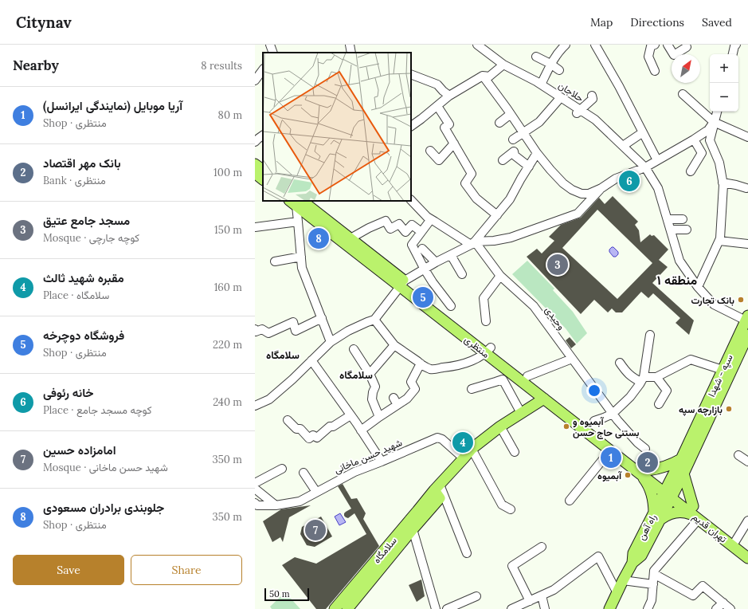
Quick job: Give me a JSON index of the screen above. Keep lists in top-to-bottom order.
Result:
{
  "streets": {
    "main road": [
      "منتظری",
      "سپه - شهدا",
      "راه آهن",
      "تهران قدیم",
      "سلامگاه"
    ],
    "street": ["حلاجان", "وحیدی", "شهید حسن ماخانی"]
  },
  "crossings": [
    ["حلاجان", "سپه - شهدا"],
    ["منتظری", "سپه - شهدا"],
    ["منتظری", "راه آهن"],
    ["منتظری", "تهران قدیم"],
    ["سپه - شهدا", "راه آهن"],
    ["سپه - شهدا", "تهران قدیم"],
    ["راه آهن", "تهران قدیم"]
  ],
  "districts": ["منطقه ۱", "سلامگاه", "سلامگاه"],
  "places": [
    "بانک تجارت",
    "بازارچه سپه",
    "آبمیوه و بستنی حاج حسن",
    "آبمیوه"
  ],
  "scale_bar": "50 m",
  "north": "top right",
  "page": {
    "header": "Citynav",
    "nav": ["Map", "Directions", "Saved"],
    "heading": ["Nearby", "8 results"],
    "map_buttons": ["+", "−"],
    "list": [
      {
        "mark": "1",
        "name": "آریا موبایل (نمایندگی ایرانسل)",
        "note": "Shop · منتظری",
        "value": "80 m"
      },
      {
        "mark": "2",
        "name": "بانک مهر اقتصاد",
        "note": "Bank · منتظری",
        "value": "100 m"
      },
      {
        "mark": "3",
        "name": "مسجد جامع عتیق",
        "note": "Mosque · کوچه جارچی",
        "value": "150 m"
      },
      {
        "mark": "4",
        "name": "مقبره شهید ثالث",
        "note": "Place · سلامگاه",
        "value": "160 m"
      },
      {
        "mark": "5",
        "name": "فروشگاه دوچرخه",
        "note": "Shop · منتظری",
        "value": "220 m"
      },
      {
        "mark": "6",
        "name": "خانه رئوفی",
        "note": "Place · کوچه مسجد جامع",
        "value": "240 m"
      },
      {
        "mark": "7",
        "name": "امامزاده حسین",
        "note": "Mosque · شهید حسن ماخانی",
        "value": "350 m"
      },
      {
        "mark": "8",
        "name": "جلوبندی برادران مسعودی",
        "note": "Shop · منتظری",
        "value": "350 m"
      }
    ],
    "pins": [
      "6",
      "8",
      "3",
      "5",
      "4",
      "1",
      "2",
      "7"
    ],
    "buttons": ["Save", "Share"],
    "scale": "50 m"
  }
}
